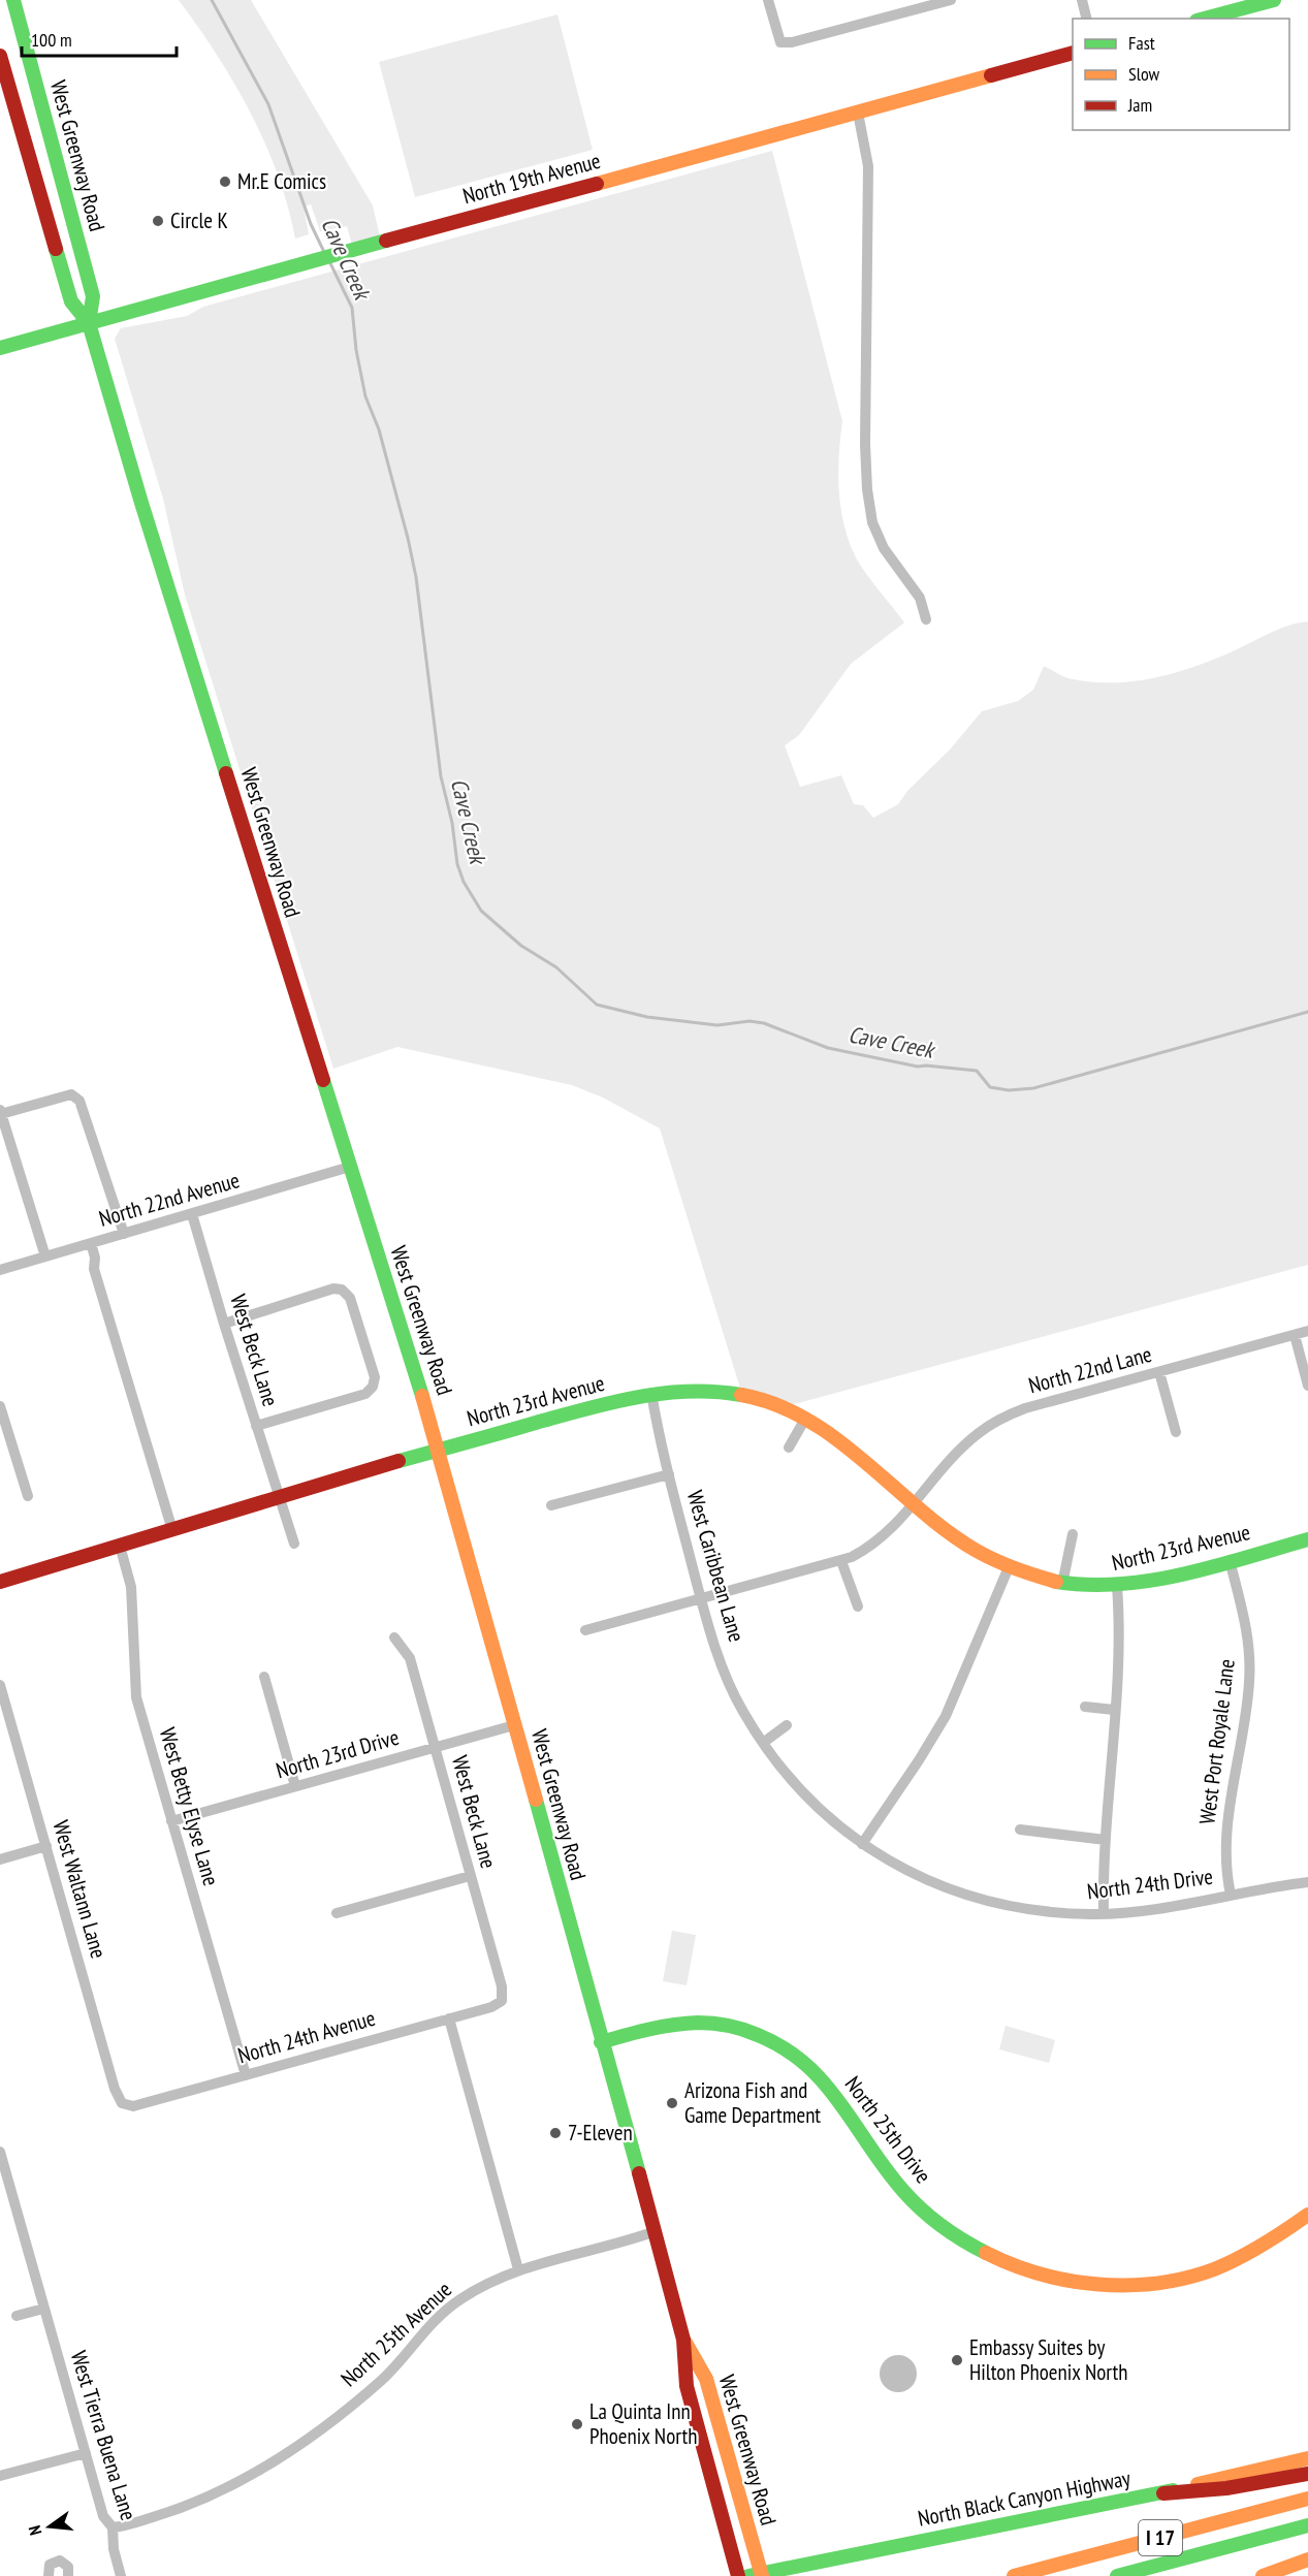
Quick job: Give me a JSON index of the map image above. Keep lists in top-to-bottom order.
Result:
{
  "streets": {
    "main road": [
      "West Greenway Road",
      "North 19th Avenue",
      "North 23rd Avenue",
      "North 25th Drive",
      "North Black Canyon Highway",
      "I 17"
    ],
    "street": [
      "North 22nd Avenue",
      "West Beck Lane",
      "North 22nd Lane",
      "West Caribbean Lane",
      "West Port Royale Lane",
      "North 23rd Drive",
      "West Betty Elyse Lane",
      "North 24th Drive",
      "West Waltann Lane",
      "North 24th Avenue",
      "North 25th Avenue",
      "West Tierra Buena Lane"
    ]
  },
  "crossings": [
    ["West Greenway Road", "North 19th Avenue"],
    ["West Greenway Road", "North 22nd Avenue"],
    ["West Greenway Road", "North 23rd Avenue"],
    ["West Greenway Road", "North 23rd Drive"],
    ["West Greenway Road", "North 25th Drive"],
    ["West Greenway Road", "North 25th Avenue"],
    ["West Greenway Road", "North Black Canyon Highway"],
    ["North 22nd Avenue", "West Beck Lane"],
    ["West Beck Lane", "North 23rd Avenue"],
    ["West Beck Lane", "North 23rd Drive"],
    ["West Beck Lane", "North 24th Avenue"],
    ["North 22nd Lane", "North 23rd Avenue"],
    ["North 22nd Lane", "West Caribbean Lane"],
    ["North 23rd Avenue", "West Caribbean Lane"],
    ["North 23rd Avenue", "West Port Royale Lane"],
    ["North 23rd Avenue", "West Betty Elyse Lane"],
    ["West Caribbean Lane", "North 24th Drive"],
    ["West Port Royale Lane", "North 24th Drive"],
    ["North 23rd Drive", "West Betty Elyse Lane"],
    ["West Betty Elyse Lane", "North 24th Avenue"],
    ["West Waltann Lane", "North 24th Avenue"],
    ["North 25th Avenue", "West Tierra Buena Lane"]
  ],
  "water": ["Cave Creek"],
  "places": [
    "Mr.E Comics",
    "Circle K",
    "Arizona Fish and Game Department",
    "7-Eleven",
    "Embassy Suites by Hilton Phoenix North",
    "La Quinta Inn Phoenix North"
  ],
  "legend": ["Fast", "Slow", "Jam"],
  "scale_bar": "100 m",
  "north": "left"
}
